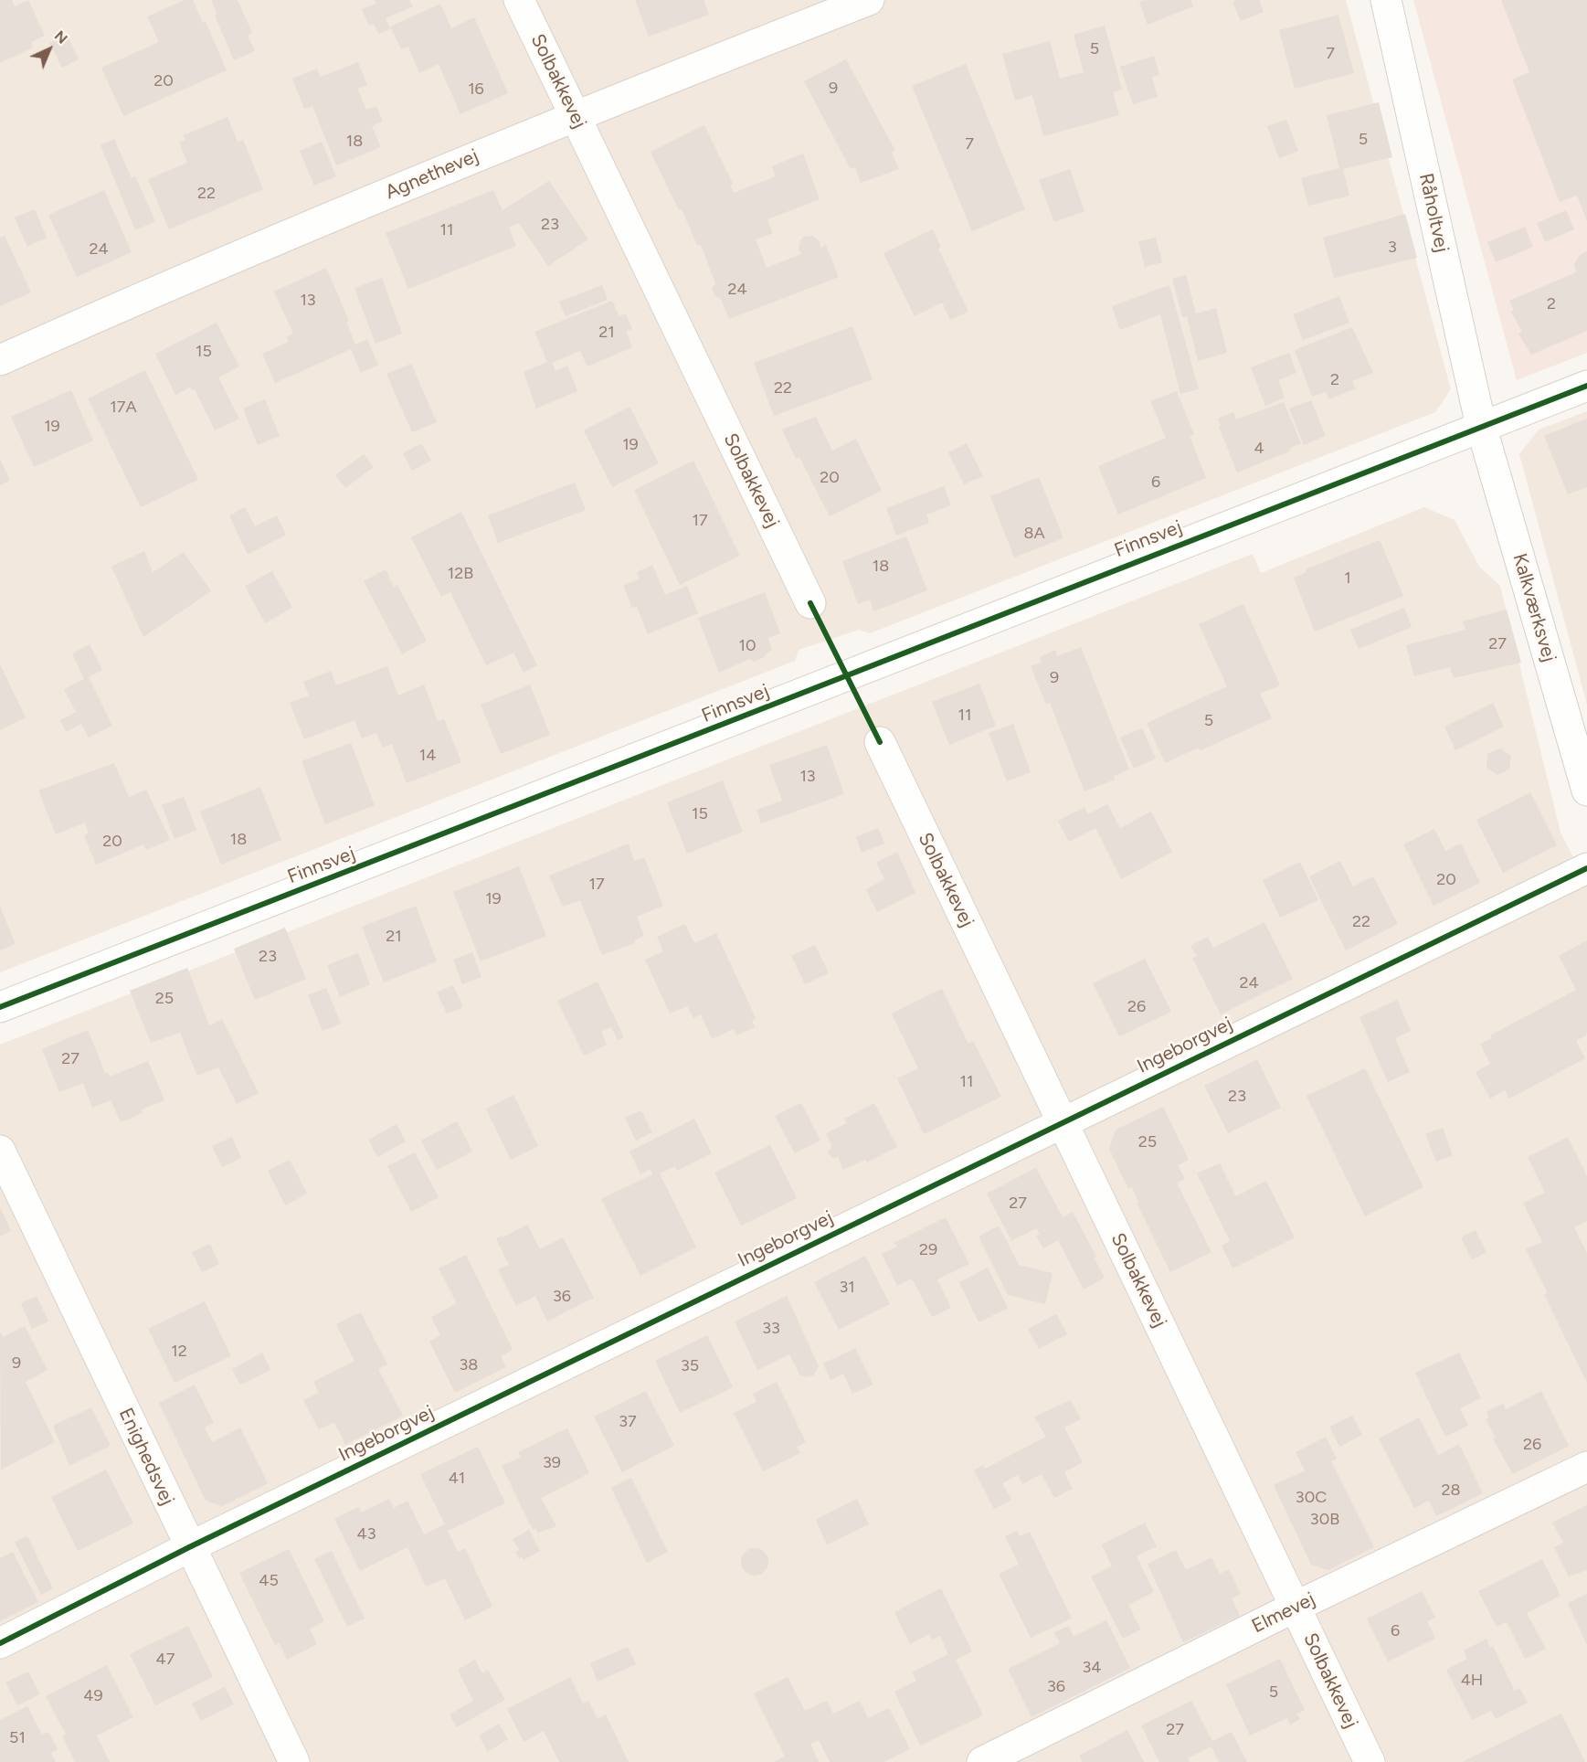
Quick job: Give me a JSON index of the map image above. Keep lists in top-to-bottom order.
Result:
{
  "streets": {
    "street": [
      "Solbakkevej",
      "Agnethevej",
      "Råholtvej",
      "Finnsvej",
      "Kalkværksvej",
      "Ingeborgvej",
      "Enighedsvej",
      "Elmevej"
    ]
  },
  "crossings": [
    ["Solbakkevej", "Agnethevej"],
    ["Solbakkevej", "Ingeborgvej"],
    ["Solbakkevej", "Elmevej"],
    ["Råholtvej", "Finnsvej"],
    ["Råholtvej", "Kalkværksvej"],
    ["Finnsvej", "Kalkværksvej"],
    ["Ingeborgvej", "Enighedsvej"]
  ],
  "house_numbers": [
    "5",
    "7",
    "20",
    "9",
    "16",
    "5",
    "18",
    "7",
    "22",
    "23",
    "11",
    "3",
    "24",
    "24",
    "13",
    "2",
    "21",
    "15",
    "2",
    "22",
    "17A",
    "19",
    "19",
    "4",
    "20",
    "6",
    "17",
    "8A",
    "18",
    "12B",
    "1",
    "27",
    "10",
    "9",
    "11",
    "5",
    "14",
    "13",
    "15",
    "18",
    "20",
    "20",
    "17",
    "19",
    "22",
    "21",
    "23",
    "24",
    "25",
    "26",
    "27",
    "11",
    "23",
    "25",
    "27",
    "29",
    "31",
    "36",
    "33",
    "12",
    "9",
    "38",
    "35",
    "37",
    "26",
    "39",
    "41",
    "28",
    "30C",
    "30B",
    "43",
    "45",
    "6",
    "47",
    "34",
    "4H",
    "36",
    "5",
    "49",
    "27",
    "51"
  ],
  "north": "top right"
}
